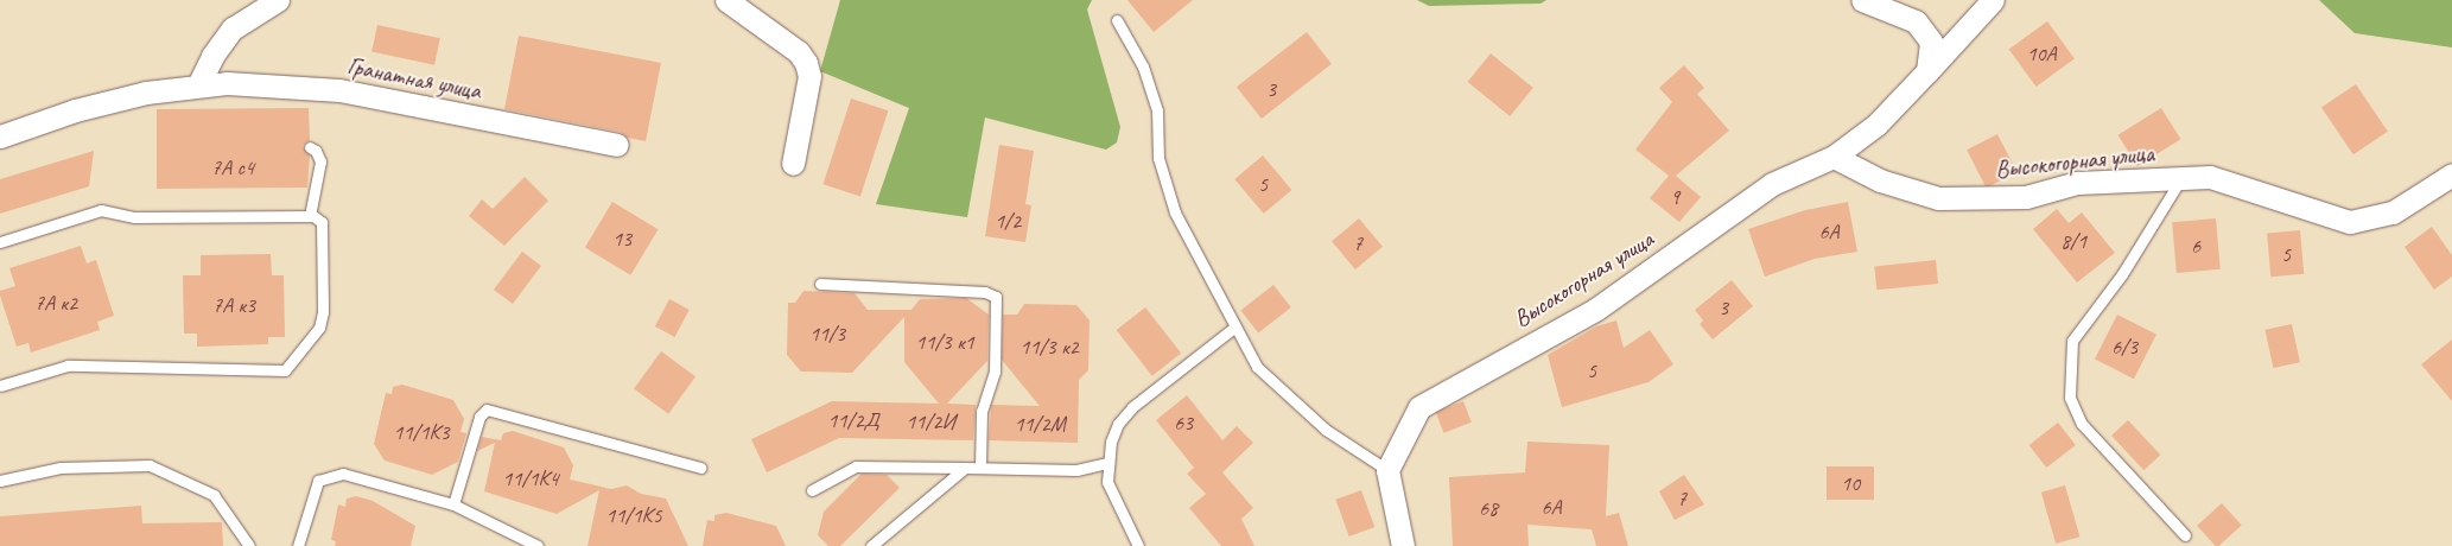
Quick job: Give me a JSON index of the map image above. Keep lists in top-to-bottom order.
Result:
{
  "streets": {
    "street": ["Гранатная улица", "Высокогорная улица"]
  },
  "house_numbers": [
    "10А",
    "3",
    "7А с4",
    "5",
    "9",
    "1/2",
    "6А",
    "13",
    "8/1",
    "7",
    "6",
    "5",
    "7А к2",
    "7А к3",
    "3",
    "11/3",
    "11/3 к1",
    "11/3 к2",
    "6/3",
    "5",
    "11/2Д",
    "11/2И",
    "63",
    "11/2М",
    "11/1К3",
    "11/1К4",
    "10",
    "7",
    "6А",
    "68",
    "11/1К5"
  ]
}
